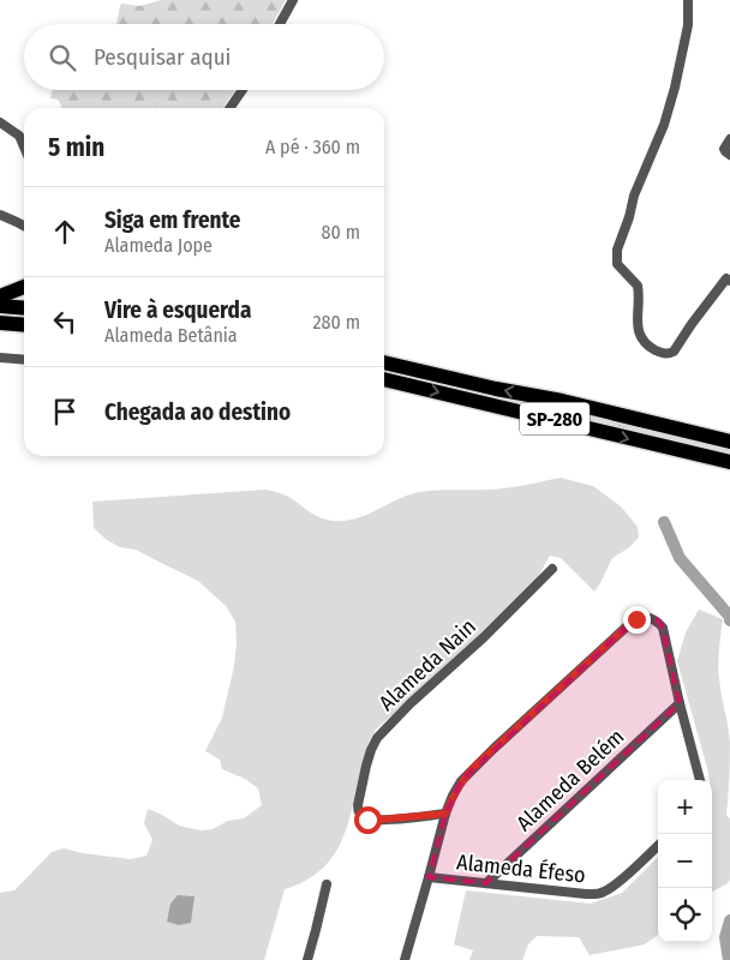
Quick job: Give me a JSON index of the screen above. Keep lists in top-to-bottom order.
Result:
{
  "streets": {
    "highway": ["SP-280"],
    "street": ["Alameda Nain", "Alameda Belém", "Alameda Éfeso"]
  },
  "crossings": [
    ["Alameda Belém", "Alameda Éfeso"]
  ],
  "page": {
    "search": "Pesquisar aqui",
    "heading": ["5 min", "A pé · 360 m"],
    "list": [
      ["Siga em frente", "Alameda Jope", "80 m"],
      ["Vire à esquerda", "Alameda Betânia", "280 m"],
      "Chegada ao destino"
    ],
    "map_buttons": ["+", "−"]
  }
}
